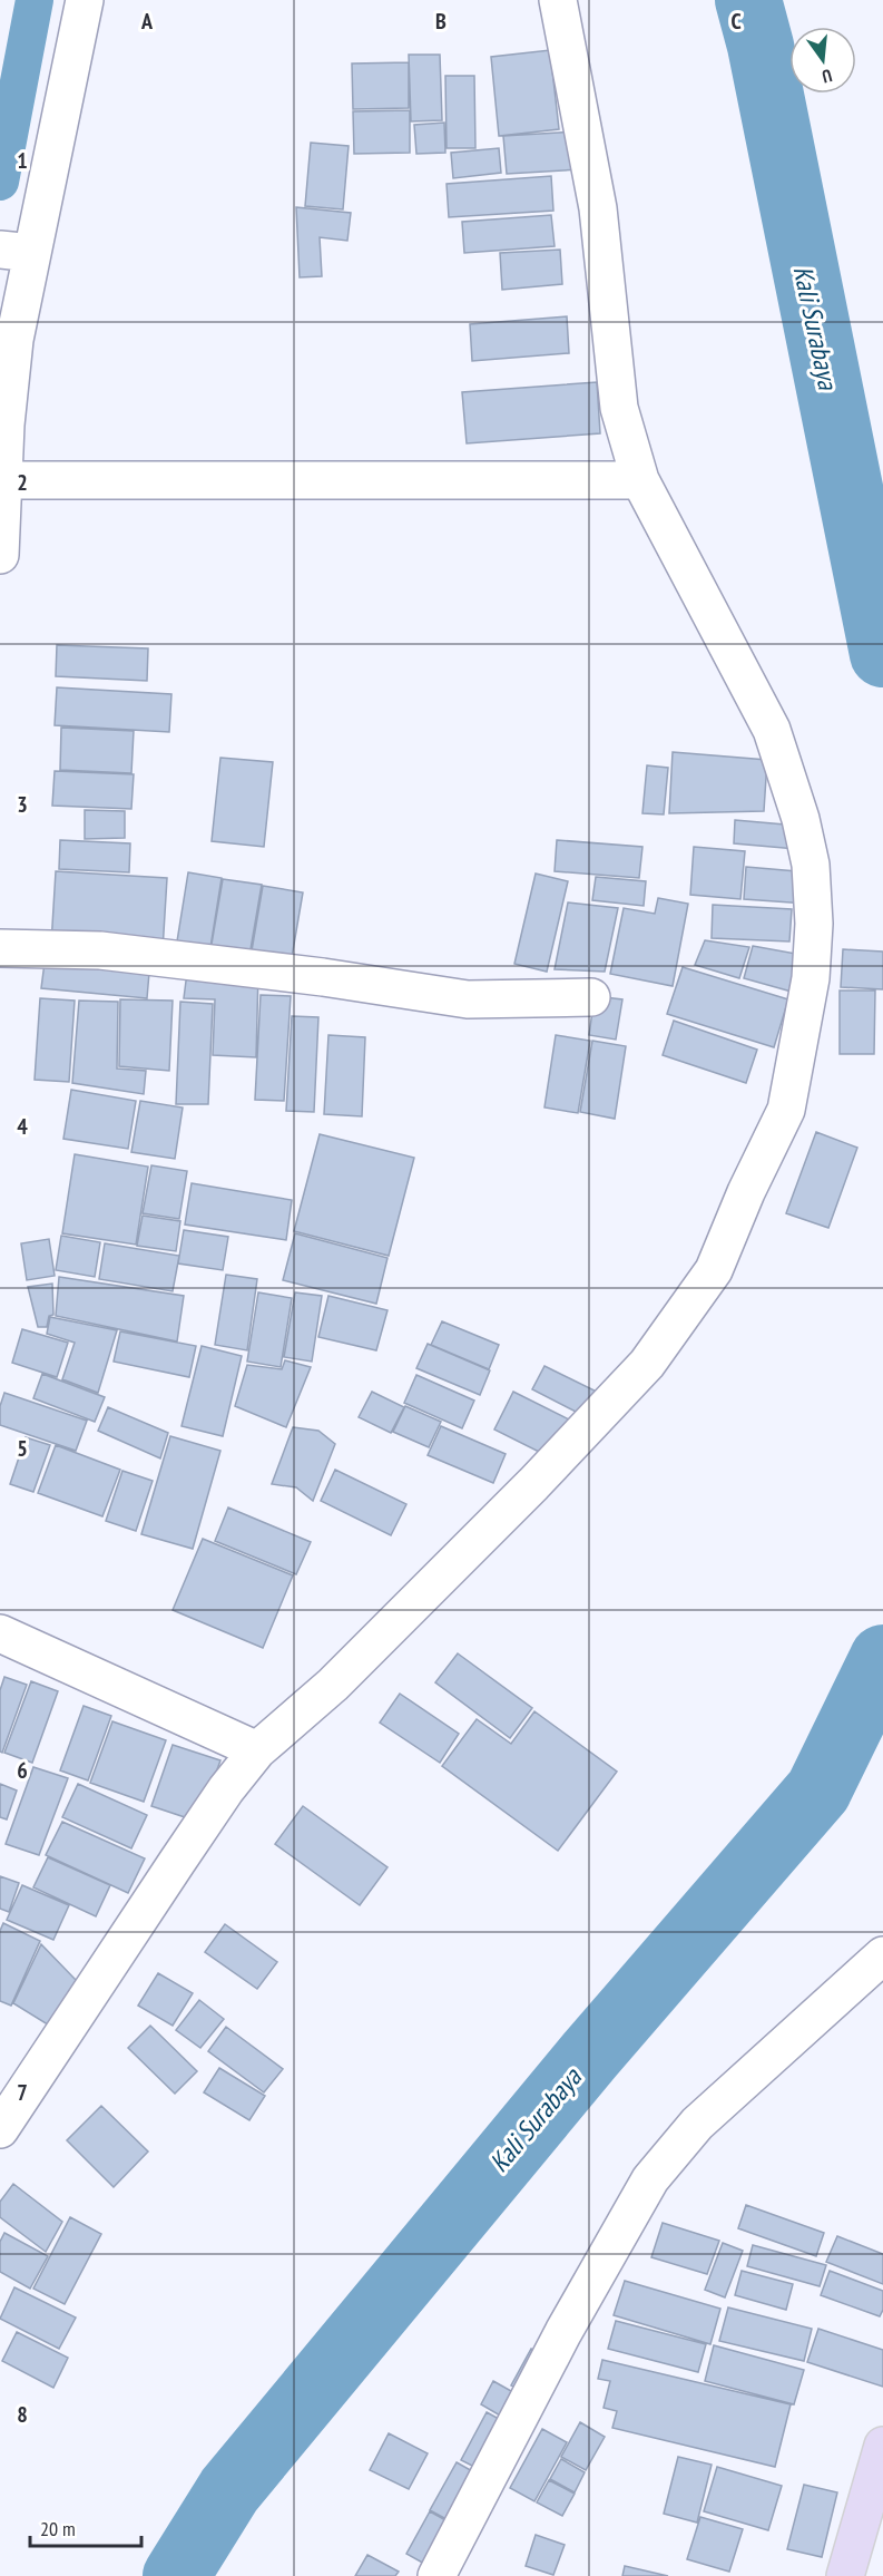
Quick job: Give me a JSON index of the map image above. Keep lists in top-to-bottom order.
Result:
{
  "water": ["Kali Surabaya"],
  "scale_bar": "20 m",
  "north": "bottom",
  "grid": {
    "columns": ["A", "B", "C"],
    "rows": [
      "1",
      "2",
      "3",
      "4",
      "5",
      "6",
      "7",
      "8"
    ]
  }
}
